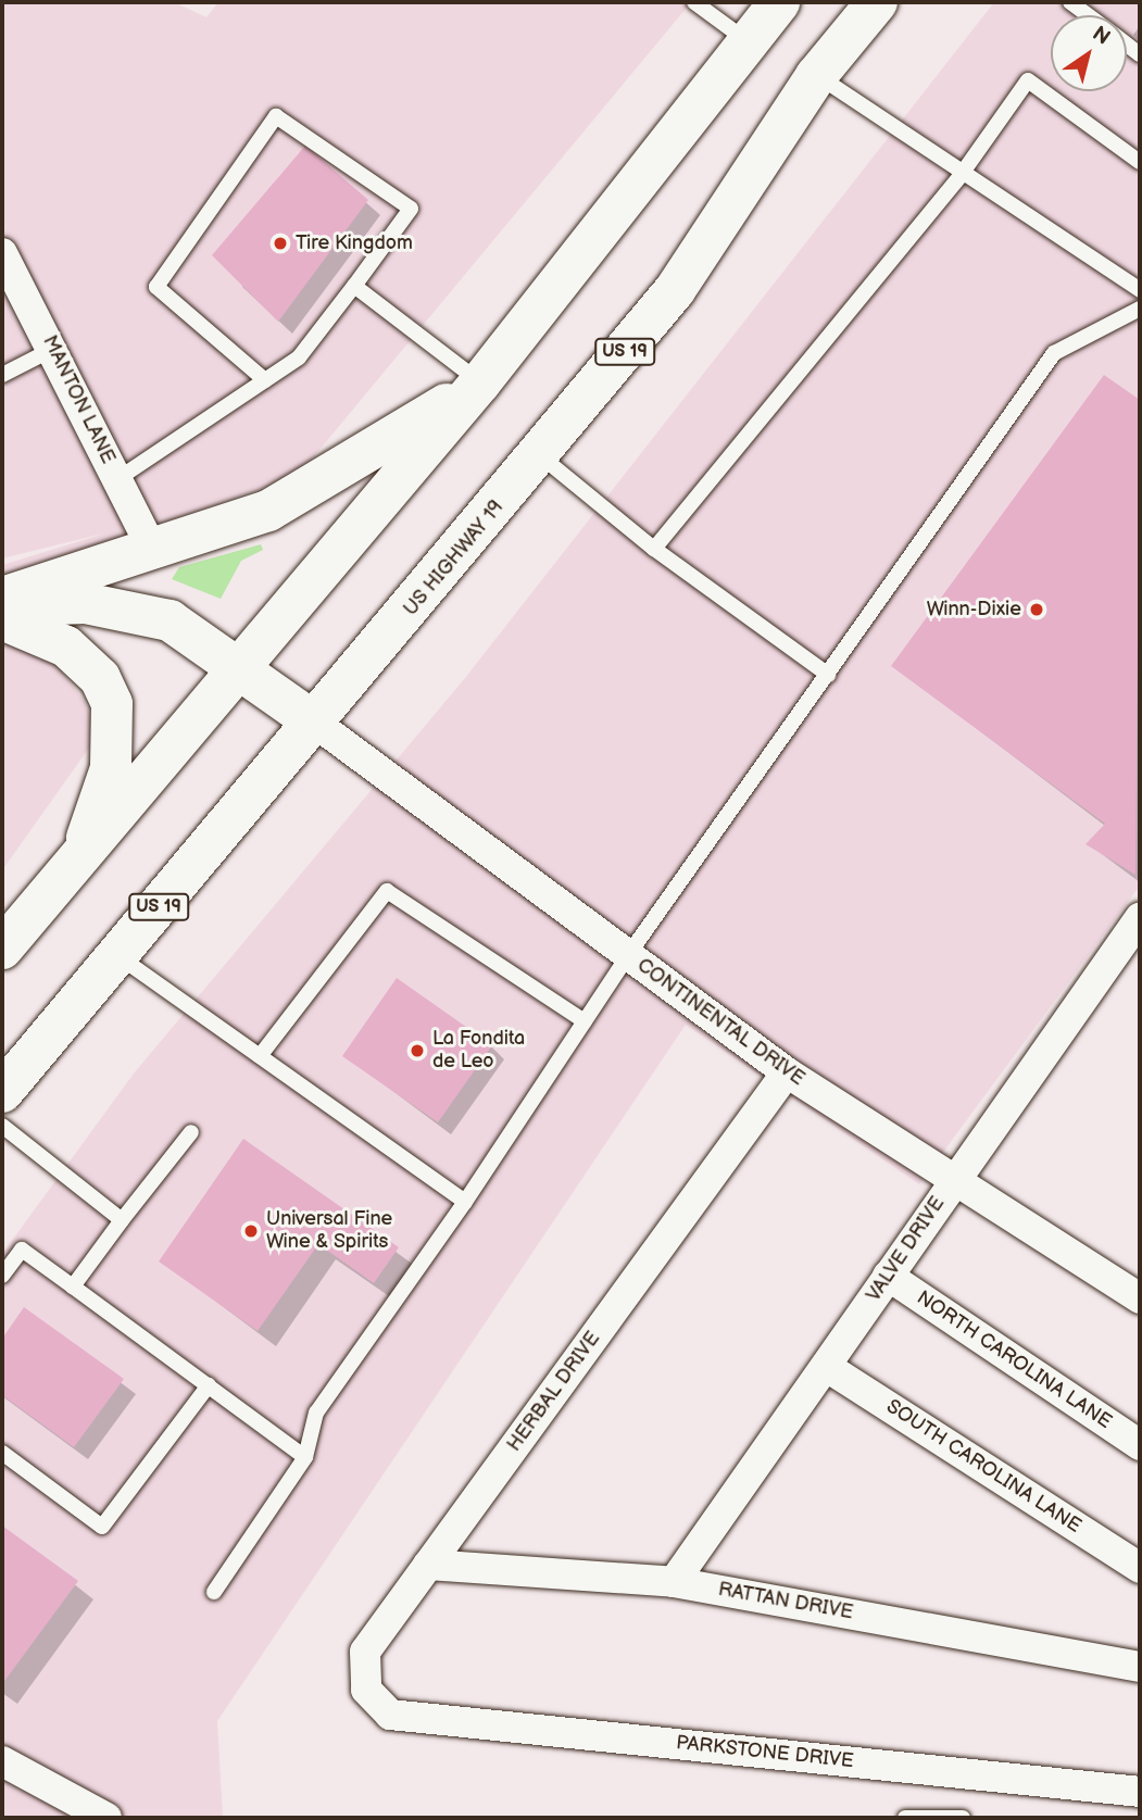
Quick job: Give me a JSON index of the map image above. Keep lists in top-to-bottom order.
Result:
{
  "streets": {
    "main road": ["US 19", "US HIGHWAY 19"],
    "street": [
      "MANTON LANE",
      "CONTINENTAL DRIVE",
      "VALVE DRIVE",
      "NORTH CAROLINA LANE",
      "HERBAL DRIVE",
      "SOUTH CAROLINA LANE",
      "RATTAN DRIVE",
      "PARKSTONE DRIVE"
    ]
  },
  "crossings": [
    ["US HIGHWAY 19", "CONTINENTAL DRIVE"],
    ["CONTINENTAL DRIVE", "VALVE DRIVE"],
    ["CONTINENTAL DRIVE", "HERBAL DRIVE"],
    ["VALVE DRIVE", "NORTH CAROLINA LANE"],
    ["VALVE DRIVE", "SOUTH CAROLINA LANE"],
    ["VALVE DRIVE", "RATTAN DRIVE"],
    ["HERBAL DRIVE", "RATTAN DRIVE"],
    ["HERBAL DRIVE", "PARKSTONE DRIVE"]
  ],
  "places": [
    "Tire Kingdom",
    "Winn-Dixie",
    "La Fondita de Leo",
    "Universal Fine Wine & Spirits"
  ],
  "north": "top right"
}
